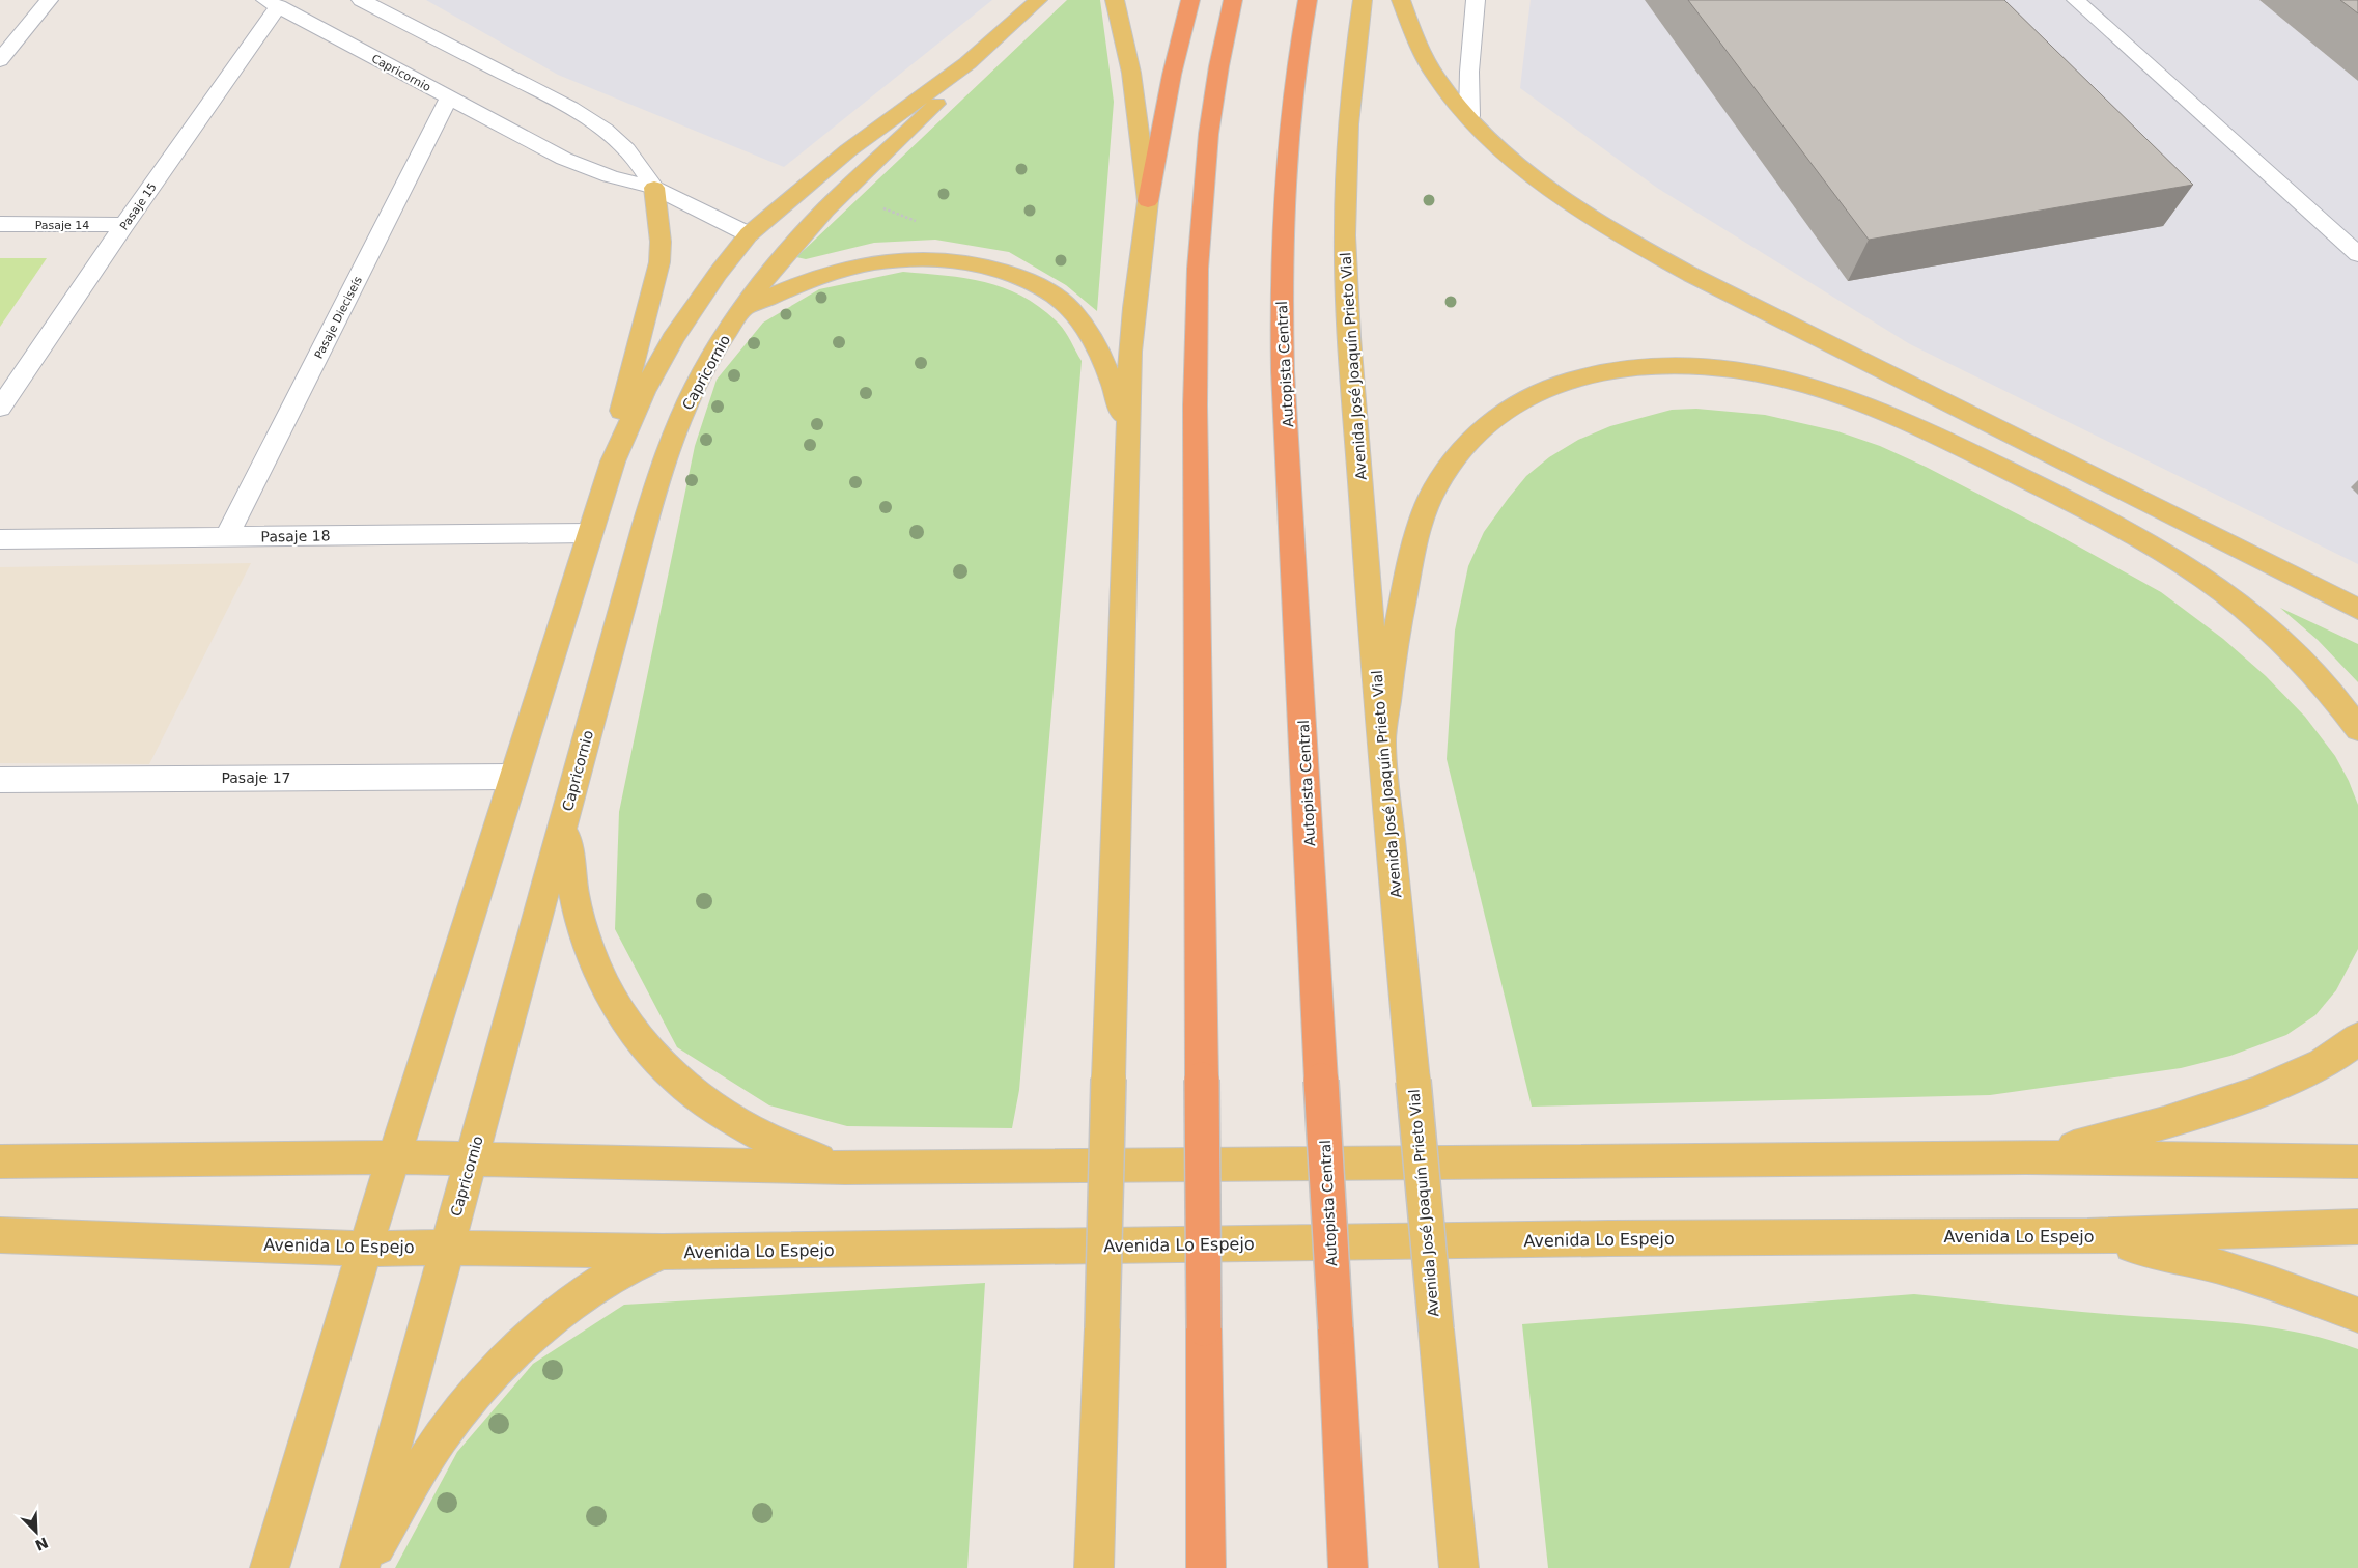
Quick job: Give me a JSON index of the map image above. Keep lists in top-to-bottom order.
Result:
{
  "streets": {
    "highway": ["Autopista Central"],
    "main road": ["Capricornio", "Avenida José Joaquín Prieto Vial", "Avenida Lo Espejo"],
    "street": [
      "Pasaje 15",
      "Pasaje 14",
      "Pasaje Dieciseís",
      "Pasaje 18",
      "Pasaje 17"
    ]
  },
  "crossings": [
    ["Capricornio", "Pasaje 15"],
    ["Capricornio", "Pasaje Dieciseís"],
    ["Capricornio", "Pasaje 18"],
    ["Capricornio", "Pasaje 17"],
    ["Capricornio", "Avenida Lo Espejo"],
    ["Pasaje 15", "Pasaje 14"],
    ["Pasaje Dieciseís", "Pasaje 18"]
  ],
  "north": "bottom right"
}
